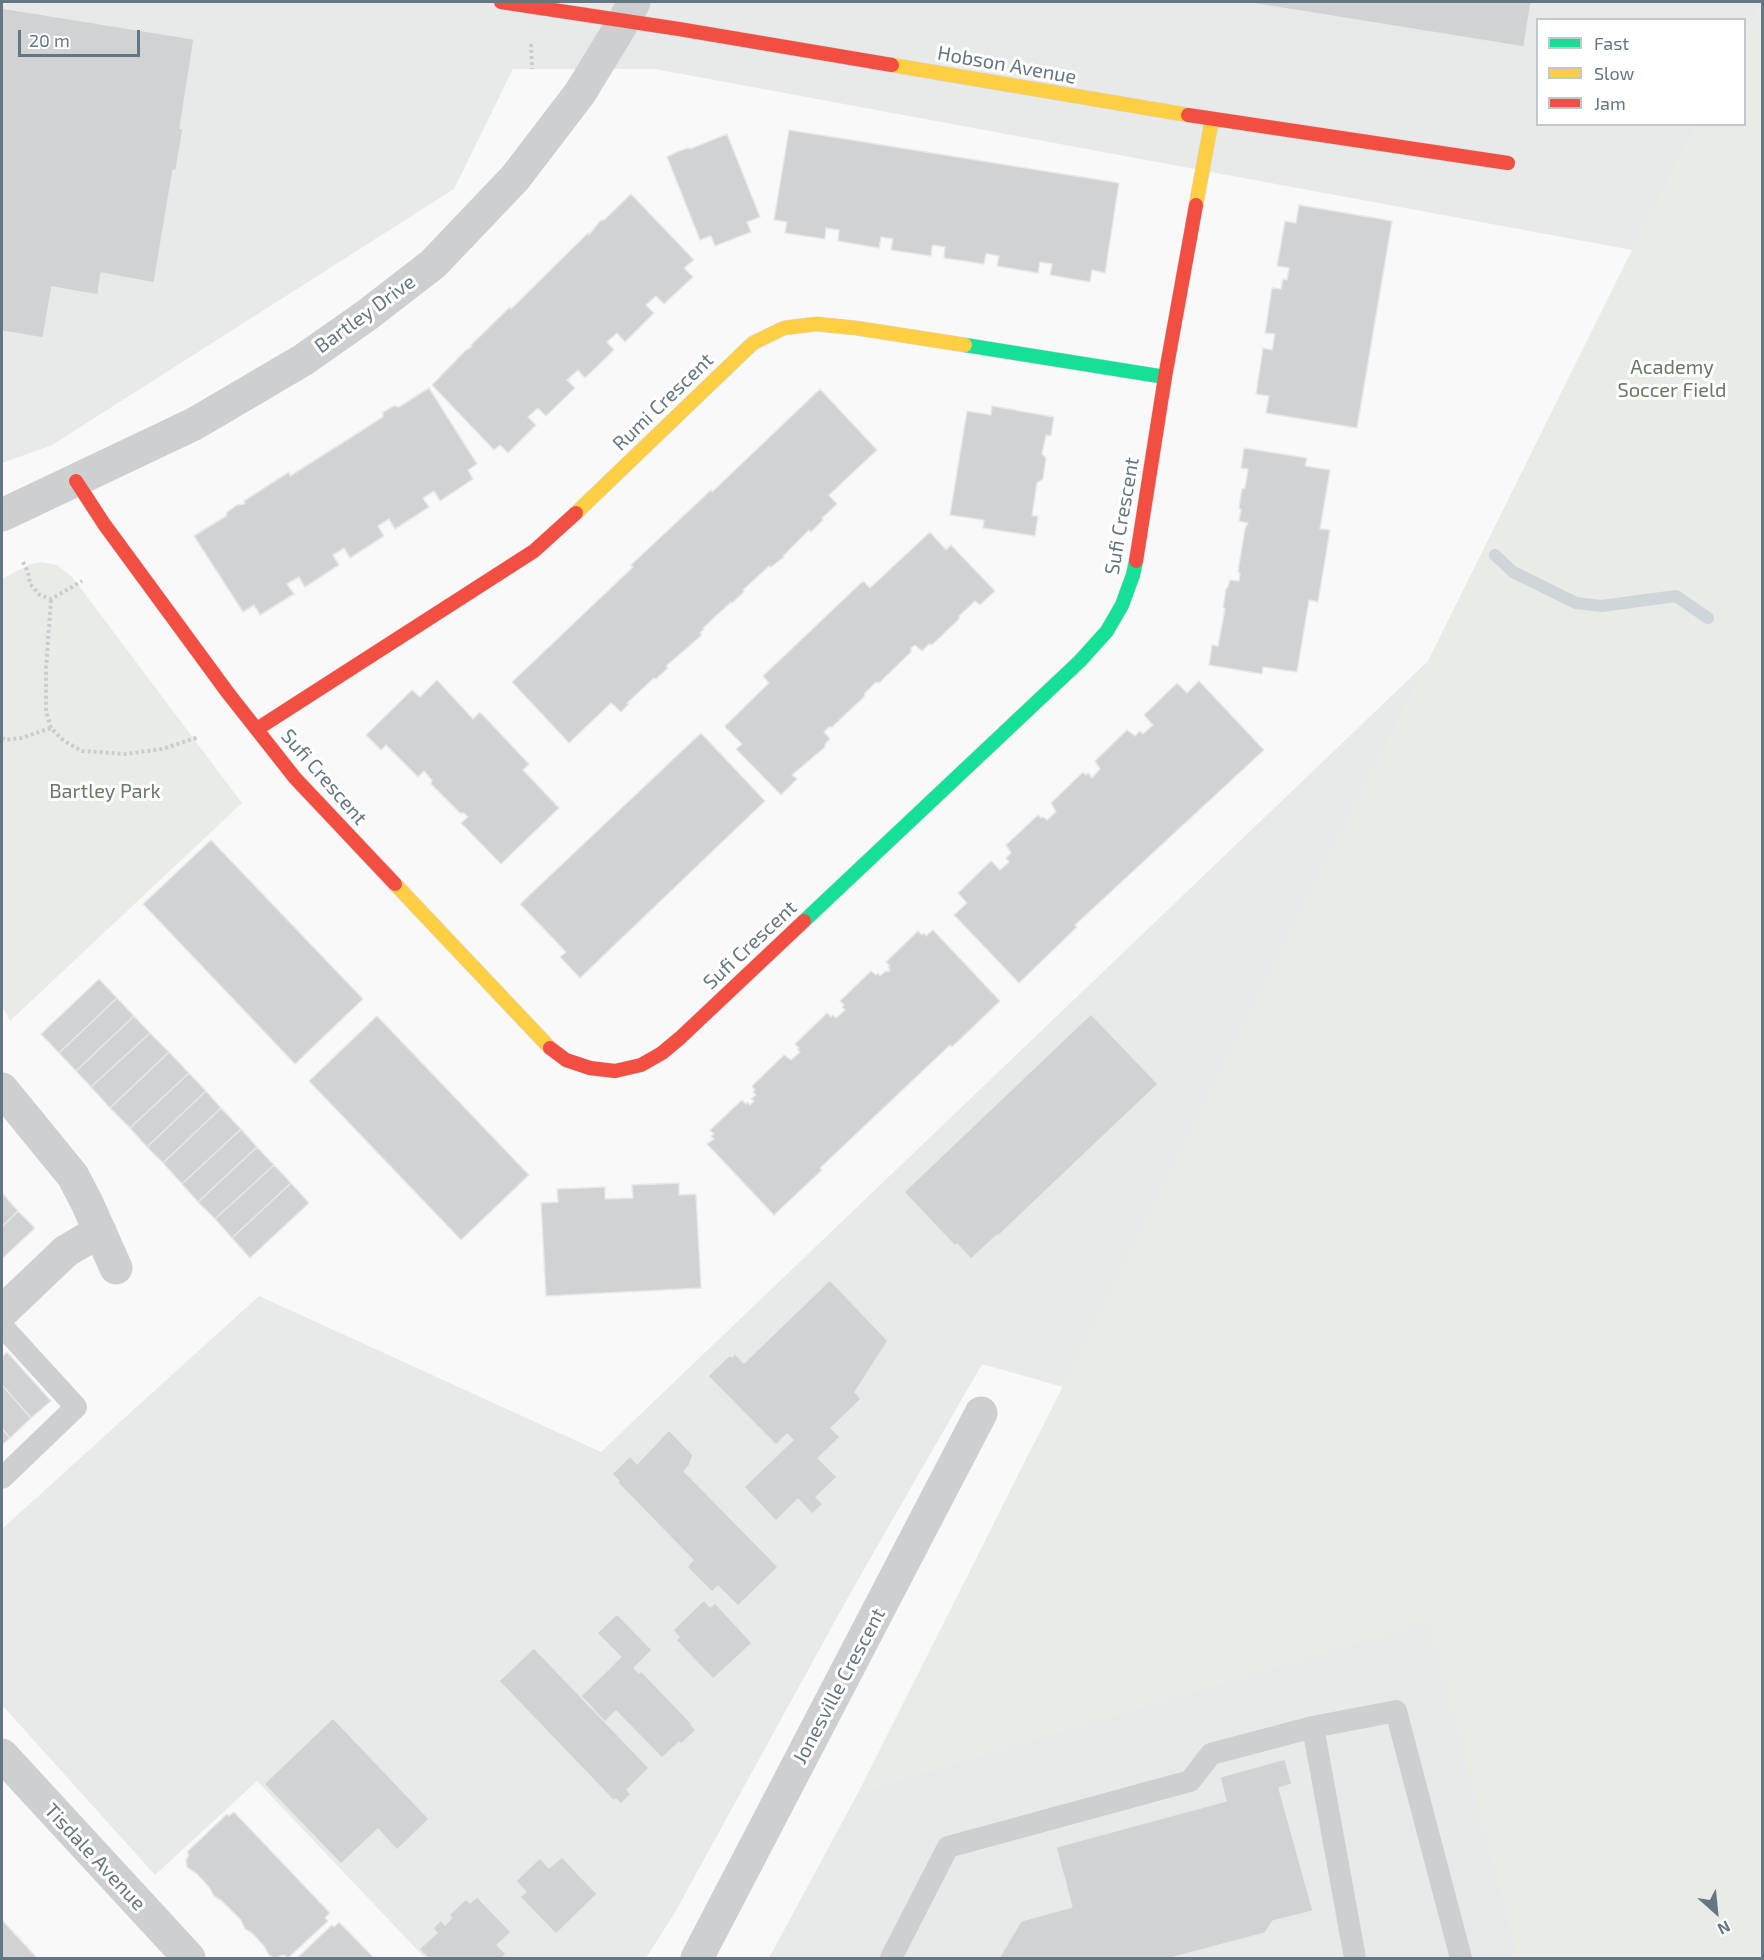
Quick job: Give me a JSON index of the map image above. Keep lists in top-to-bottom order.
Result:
{
  "streets": {
    "street": [
      "Hobson Avenue",
      "Bartley Drive",
      "Rumi Crescent",
      "Sufi Crescent",
      "Jonesville Crescent",
      "Tisdale Avenue"
    ]
  },
  "crossings": [
    ["Hobson Avenue", "Bartley Drive"],
    ["Hobson Avenue", "Sufi Crescent"],
    ["Bartley Drive", "Sufi Crescent"],
    ["Rumi Crescent", "Sufi Crescent"]
  ],
  "parks": ["Academy Soccer Field", "Bartley Park"],
  "legend": ["Fast", "Slow", "Jam"],
  "scale_bar": "20 m",
  "north": "bottom right"
}
